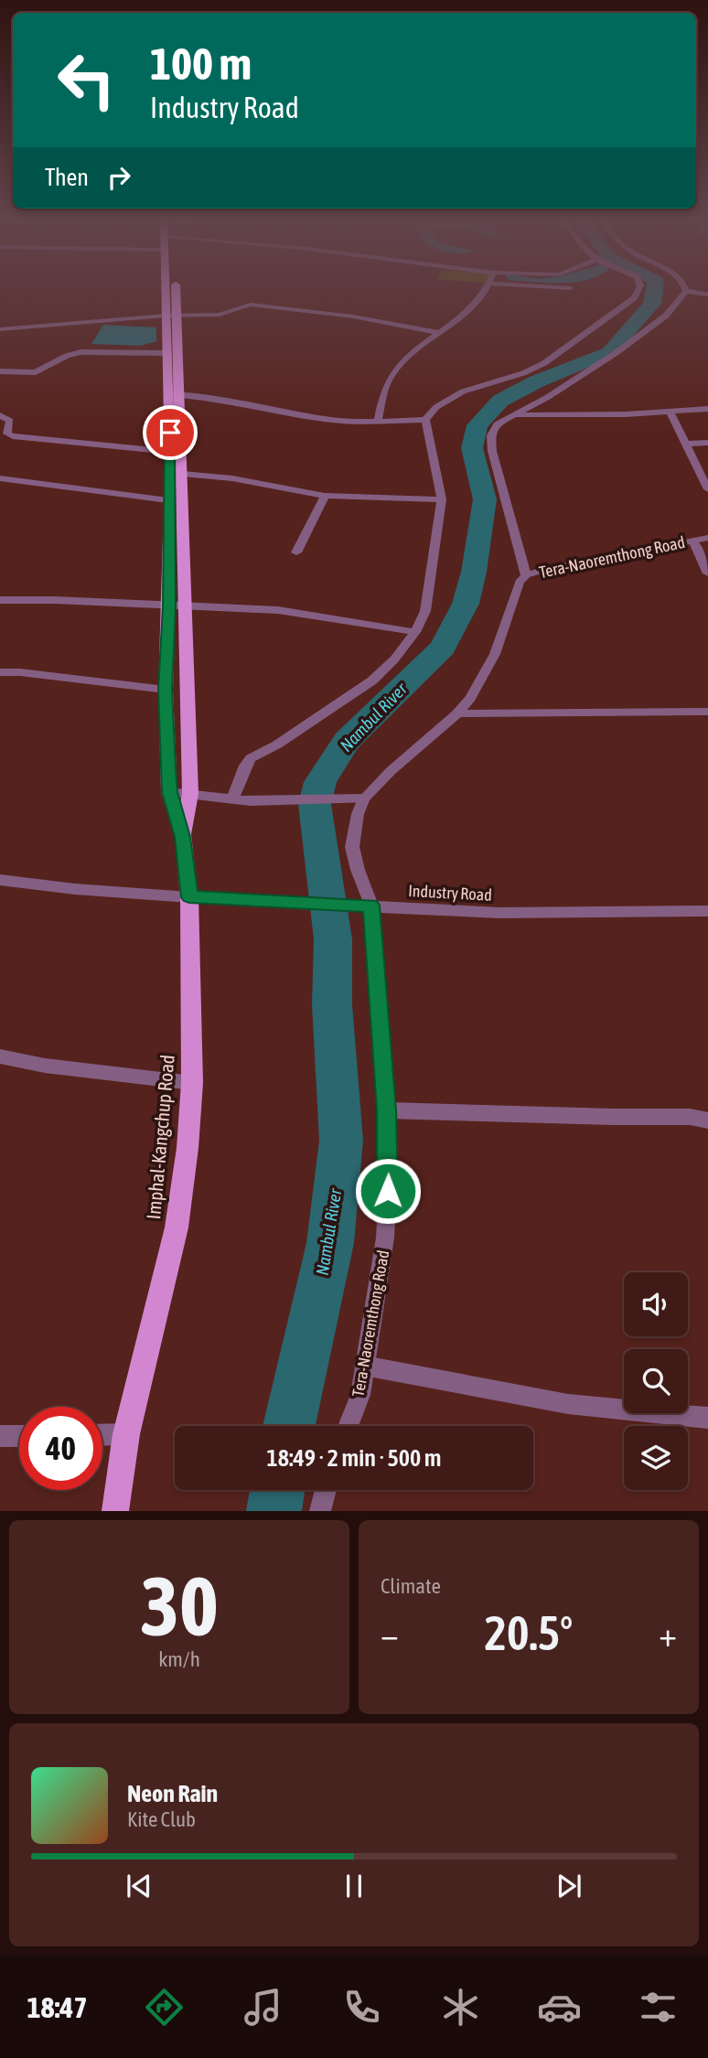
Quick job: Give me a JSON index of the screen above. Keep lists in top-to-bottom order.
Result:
{
  "streets": {
    "main road": ["Imphal-Kangchup Road"],
    "street": ["Tera-Naoremthong Road", "Industry Road"]
  },
  "crossings": [
    ["Tera-Naoremthong Road", "Industry Road"],
    ["Industry Road", "Imphal-Kangchup Road"]
  ],
  "water": ["Nambul River"],
  "page": {
    "turn": ["100 m", "Industry Road"],
    "then": "Then",
    "limit": "40",
    "trip": "18:49 · 2 min · 500 m",
    "tile": [
      ["30", "km/h"],
      "Climate"
    ],
    "heat": ["−", "20.5°", "+"],
    "song": ["Neon Rain", "Kite Club"],
    "tabs": "18:47"
  }
}
